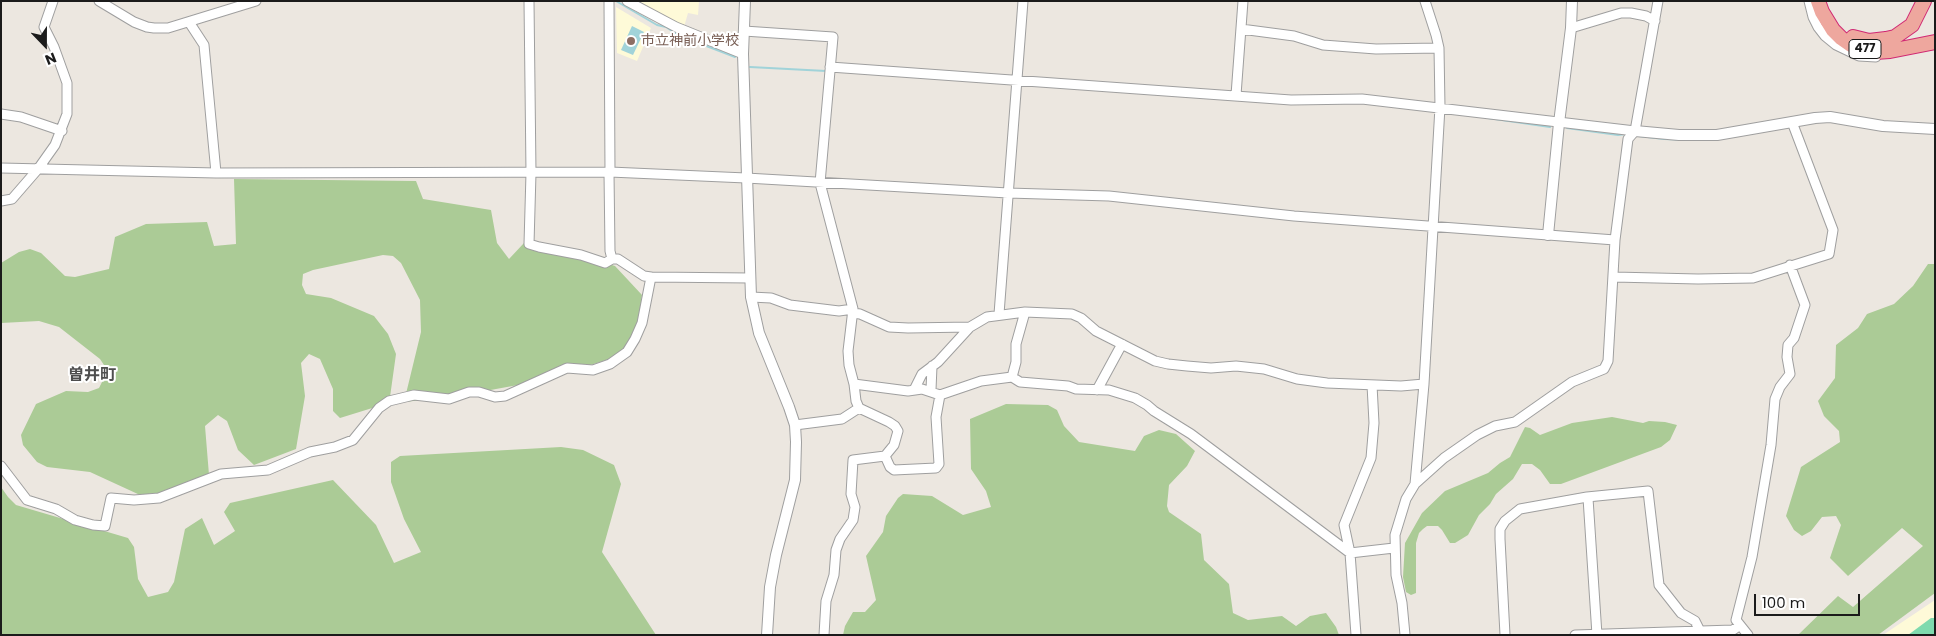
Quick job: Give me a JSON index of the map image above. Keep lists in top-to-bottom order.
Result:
{
  "streets": {
    "highway": ["477"]
  },
  "districts": ["曽井町"],
  "places": ["市立神前小学校"],
  "scale_bar": "100 m",
  "north": "bottom"
}
